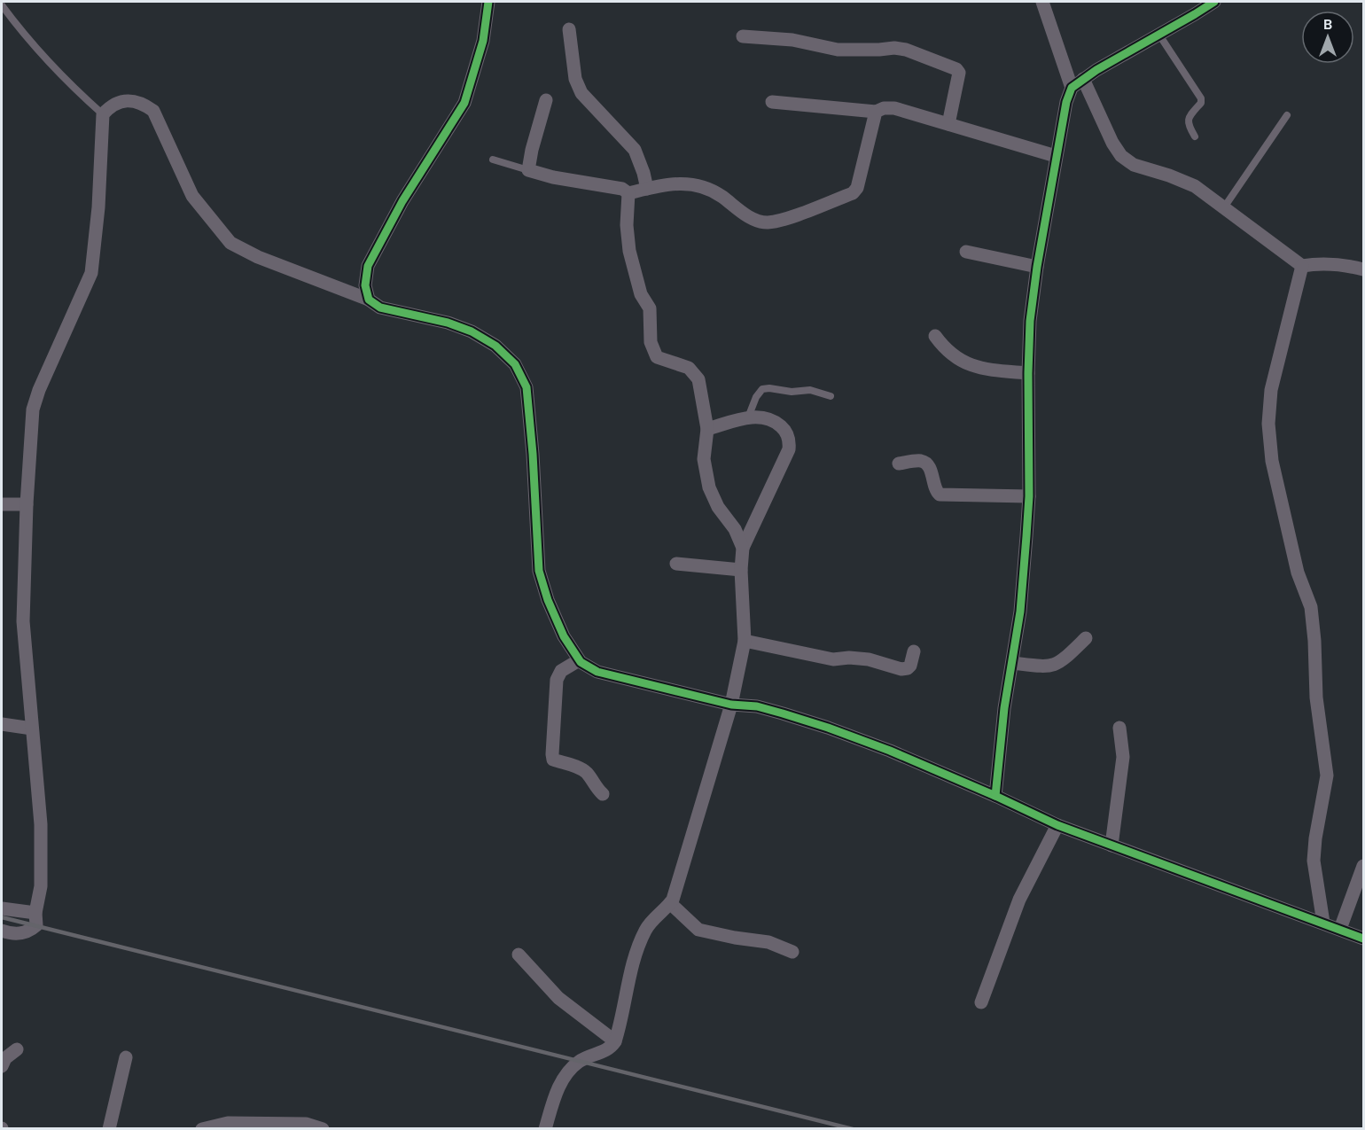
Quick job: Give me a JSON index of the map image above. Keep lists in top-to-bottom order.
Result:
{
  "north": "top"
}
